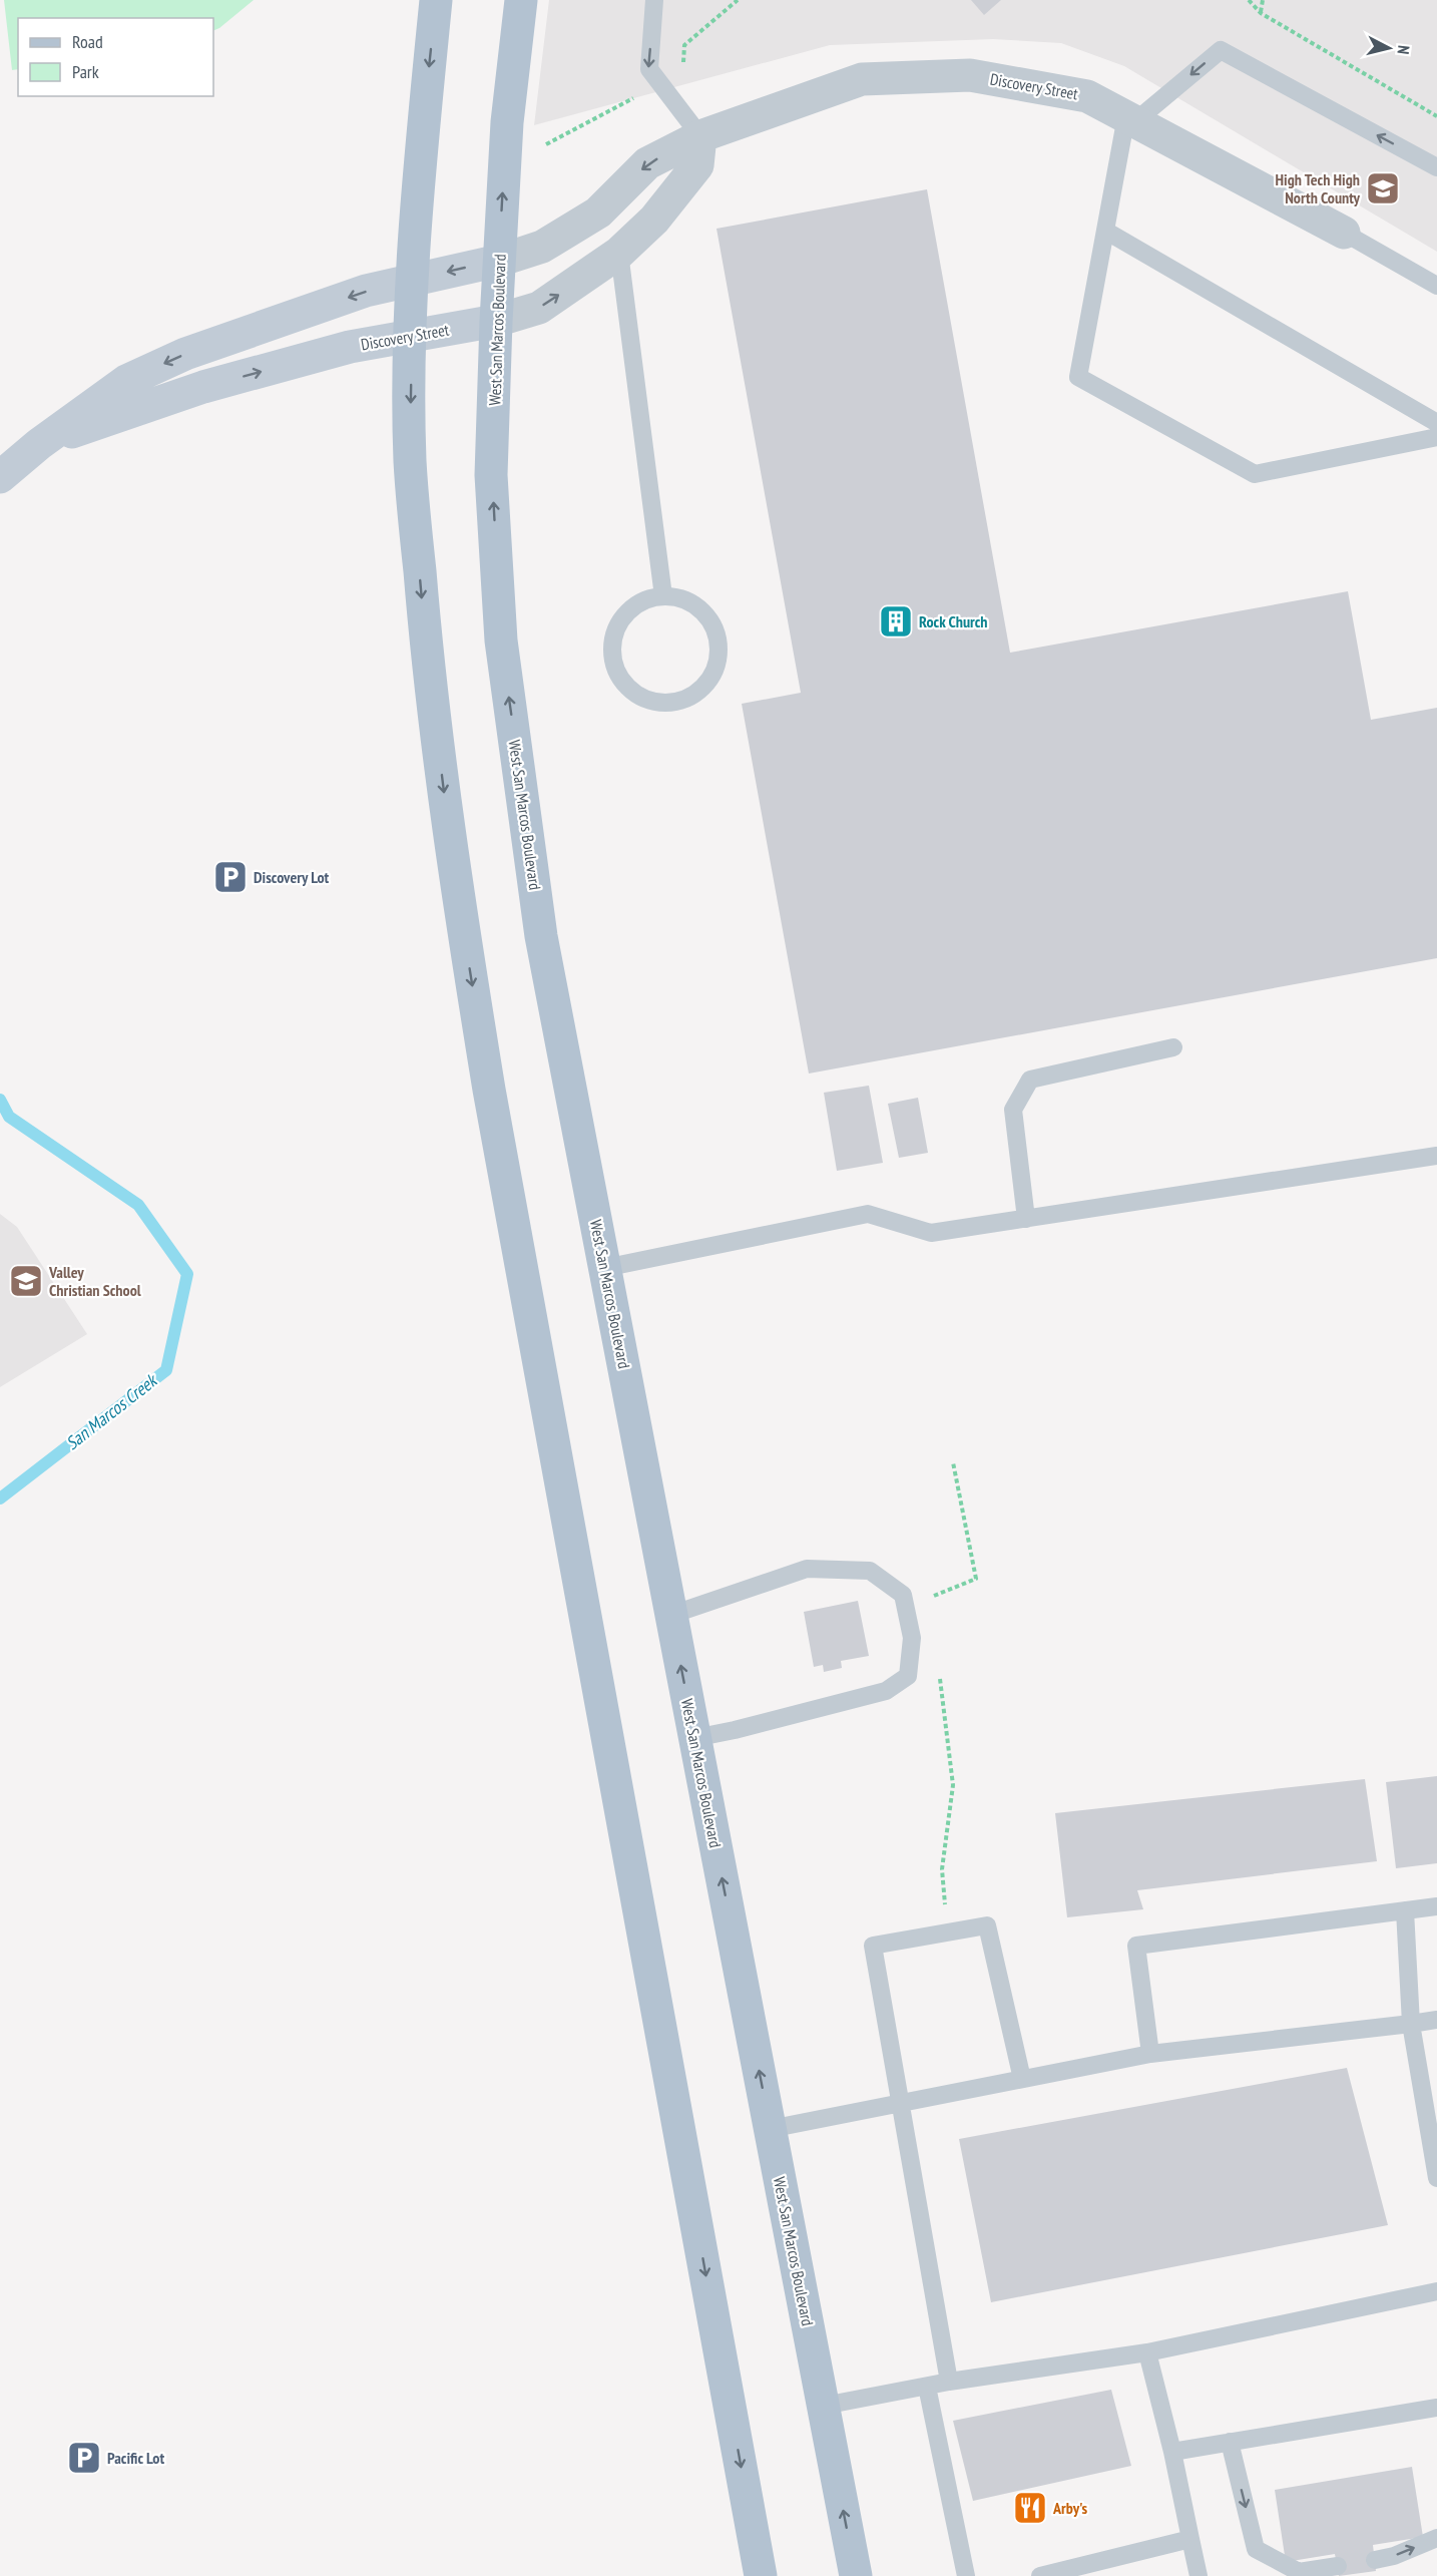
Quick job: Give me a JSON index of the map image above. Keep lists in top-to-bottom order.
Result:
{
  "streets": {
    "main road": ["Discovery Street", "West San Marcos Boulevard"]
  },
  "crossings": [
    ["Discovery Street", "West San Marcos Boulevard"]
  ],
  "water": ["San Marcos Creek"],
  "places": {
    "school or university": ["High Tech High North County", "Valley Christian School"],
    "building": ["Rock Church"],
    "parking": ["Discovery Lot", "Pacific Lot"],
    "restaurant": ["Arby's"]
  },
  "legend": ["Road", "Park"],
  "north": "right"
}
